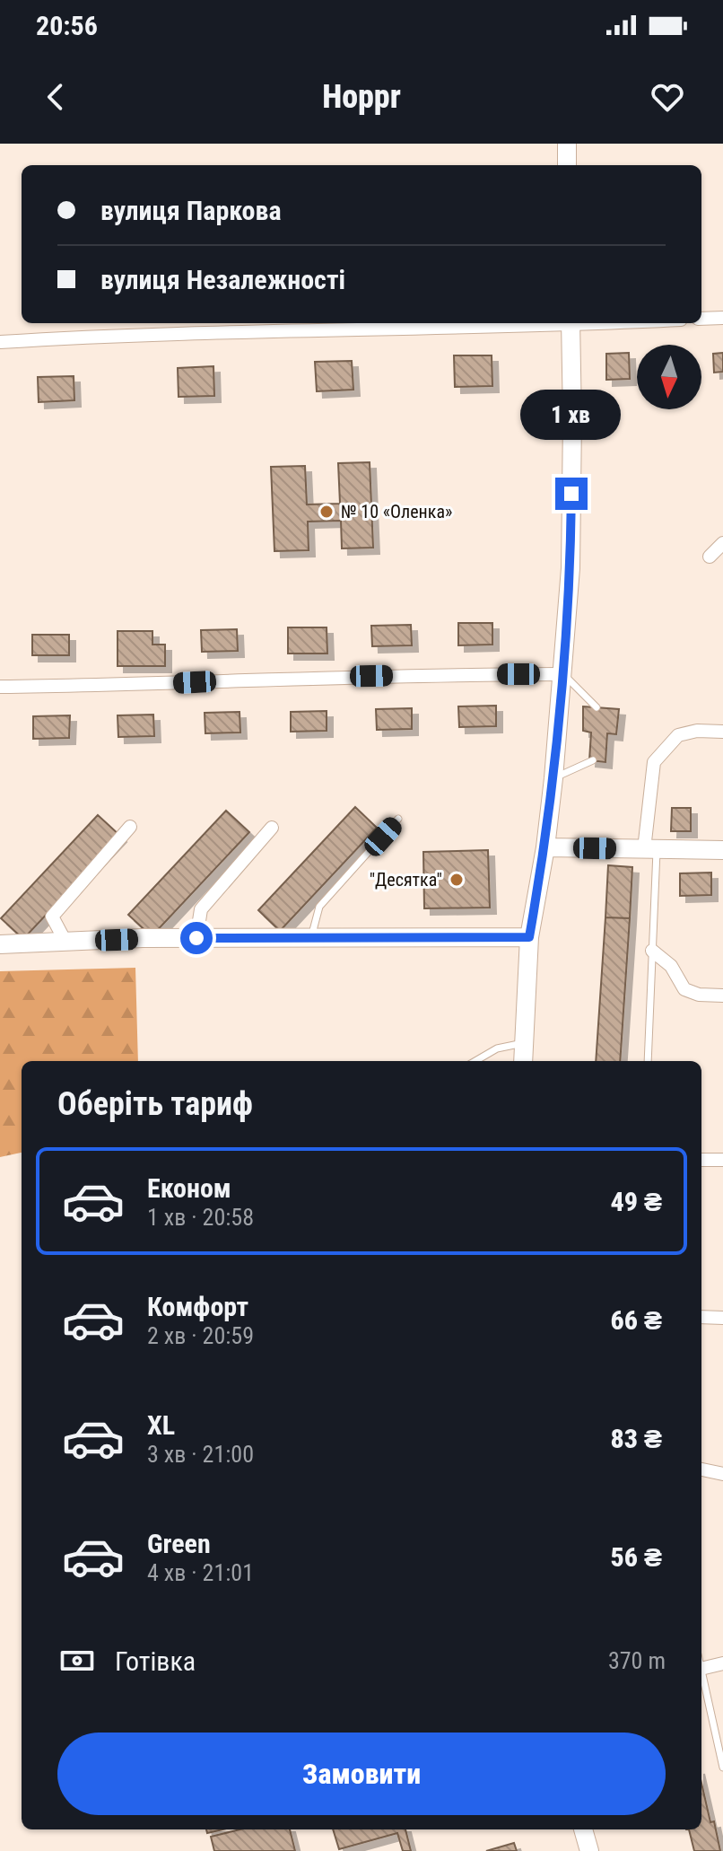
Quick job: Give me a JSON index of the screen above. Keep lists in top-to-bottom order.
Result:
{
  "places": ["№ 10 «Оленка»", "\"Десятка\""],
  "north": "bottom",
  "page": {
    "status": "20:56",
    "header": "Hoppr",
    "banner": ["вулиця Паркова", "вулиця Незалежності"],
    "bubble": "1 хв",
    "heading": "Оберіть тариф",
    "list": [
      {
        "name": "Економ",
        "note": "1 хв · 20:58",
        "value": "49 ₴"
      },
      {
        "name": "Комфорт",
        "note": "2 хв · 20:59",
        "value": "66 ₴"
      },
      {
        "name": "XL",
        "note": "3 хв · 21:00",
        "value": "83 ₴"
      },
      {
        "name": "Green",
        "note": "4 хв · 21:01",
        "value": "56 ₴"
      }
    ],
    "pay": ["Готівка", "370 m"],
    "buttons": "Замовити"
  }
}
